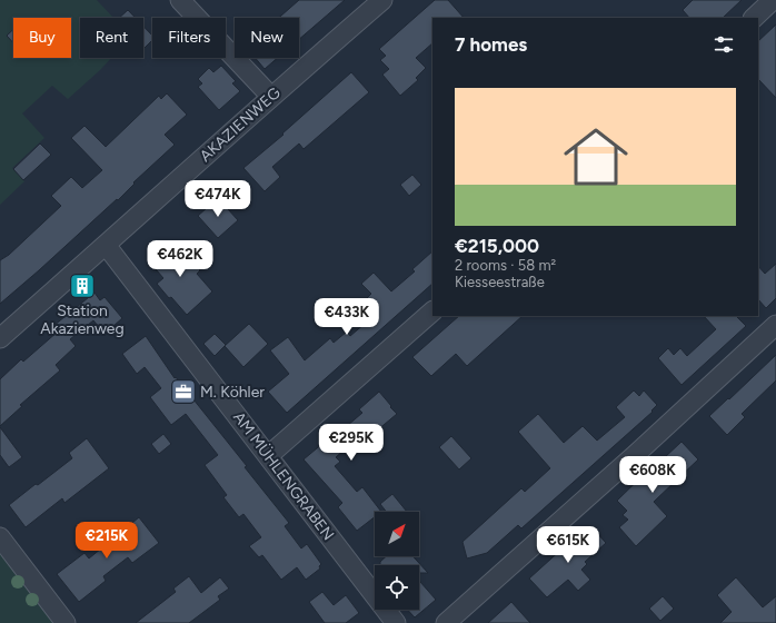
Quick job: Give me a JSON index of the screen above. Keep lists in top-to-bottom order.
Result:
{
  "streets": {
    "street": ["AKAZIENWEG", "AM MÜHLENGRABEN"]
  },
  "crossings": [
    ["AKAZIENWEG", "AM MÜHLENGRABEN"]
  ],
  "places": {
    "building": ["Station Akazienweg"],
    "office": ["M. Köhler"]
  },
  "north": "top right",
  "page": {
    "chip": [
      "Buy",
      "Rent",
      "Filters",
      "New"
    ],
    "heading": "7 homes",
    "list": [
      {
        "name": "€215,000",
        "note": "2 rooms · 58 m² · Kiesseestraße"
      }
    ],
    "price": [
      "€474K",
      "€462K",
      "€433K",
      "€295K",
      "€608K",
      "€215K",
      "€615K"
    ]
  }
}
